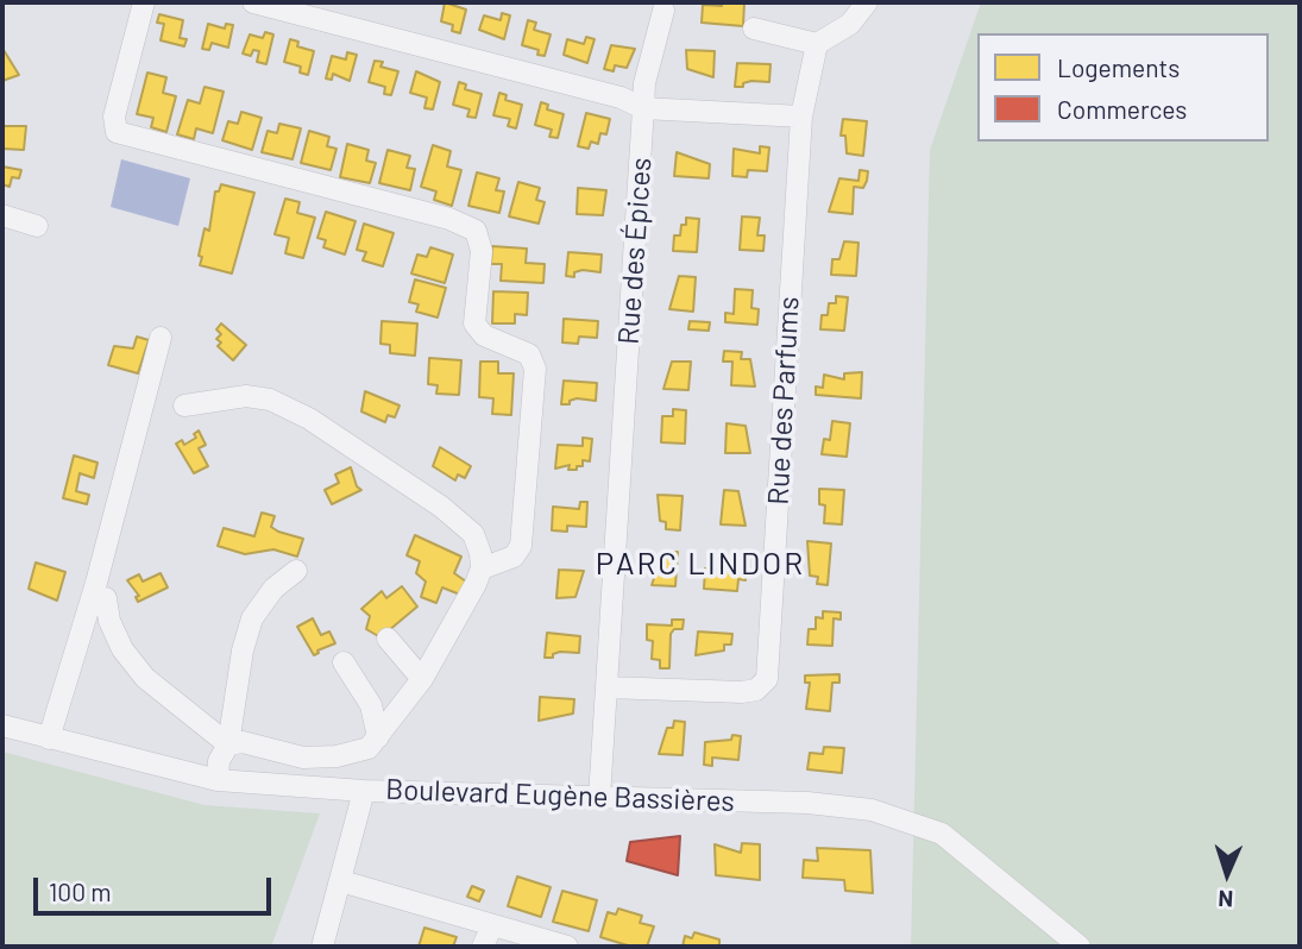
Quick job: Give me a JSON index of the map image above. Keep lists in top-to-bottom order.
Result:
{
  "streets": {
    "street": ["Rue des Épices", "Rue des Parfums", "Boulevard Eugène Bassières"]
  },
  "crossings": [
    ["Rue des Épices", "Rue des Parfums"],
    ["Rue des Épices", "Boulevard Eugène Bassières"]
  ],
  "districts": ["PARC LINDOR"],
  "legend": ["Logements", "Commerces"],
  "scale_bar": "100 m",
  "north": "bottom"
}
